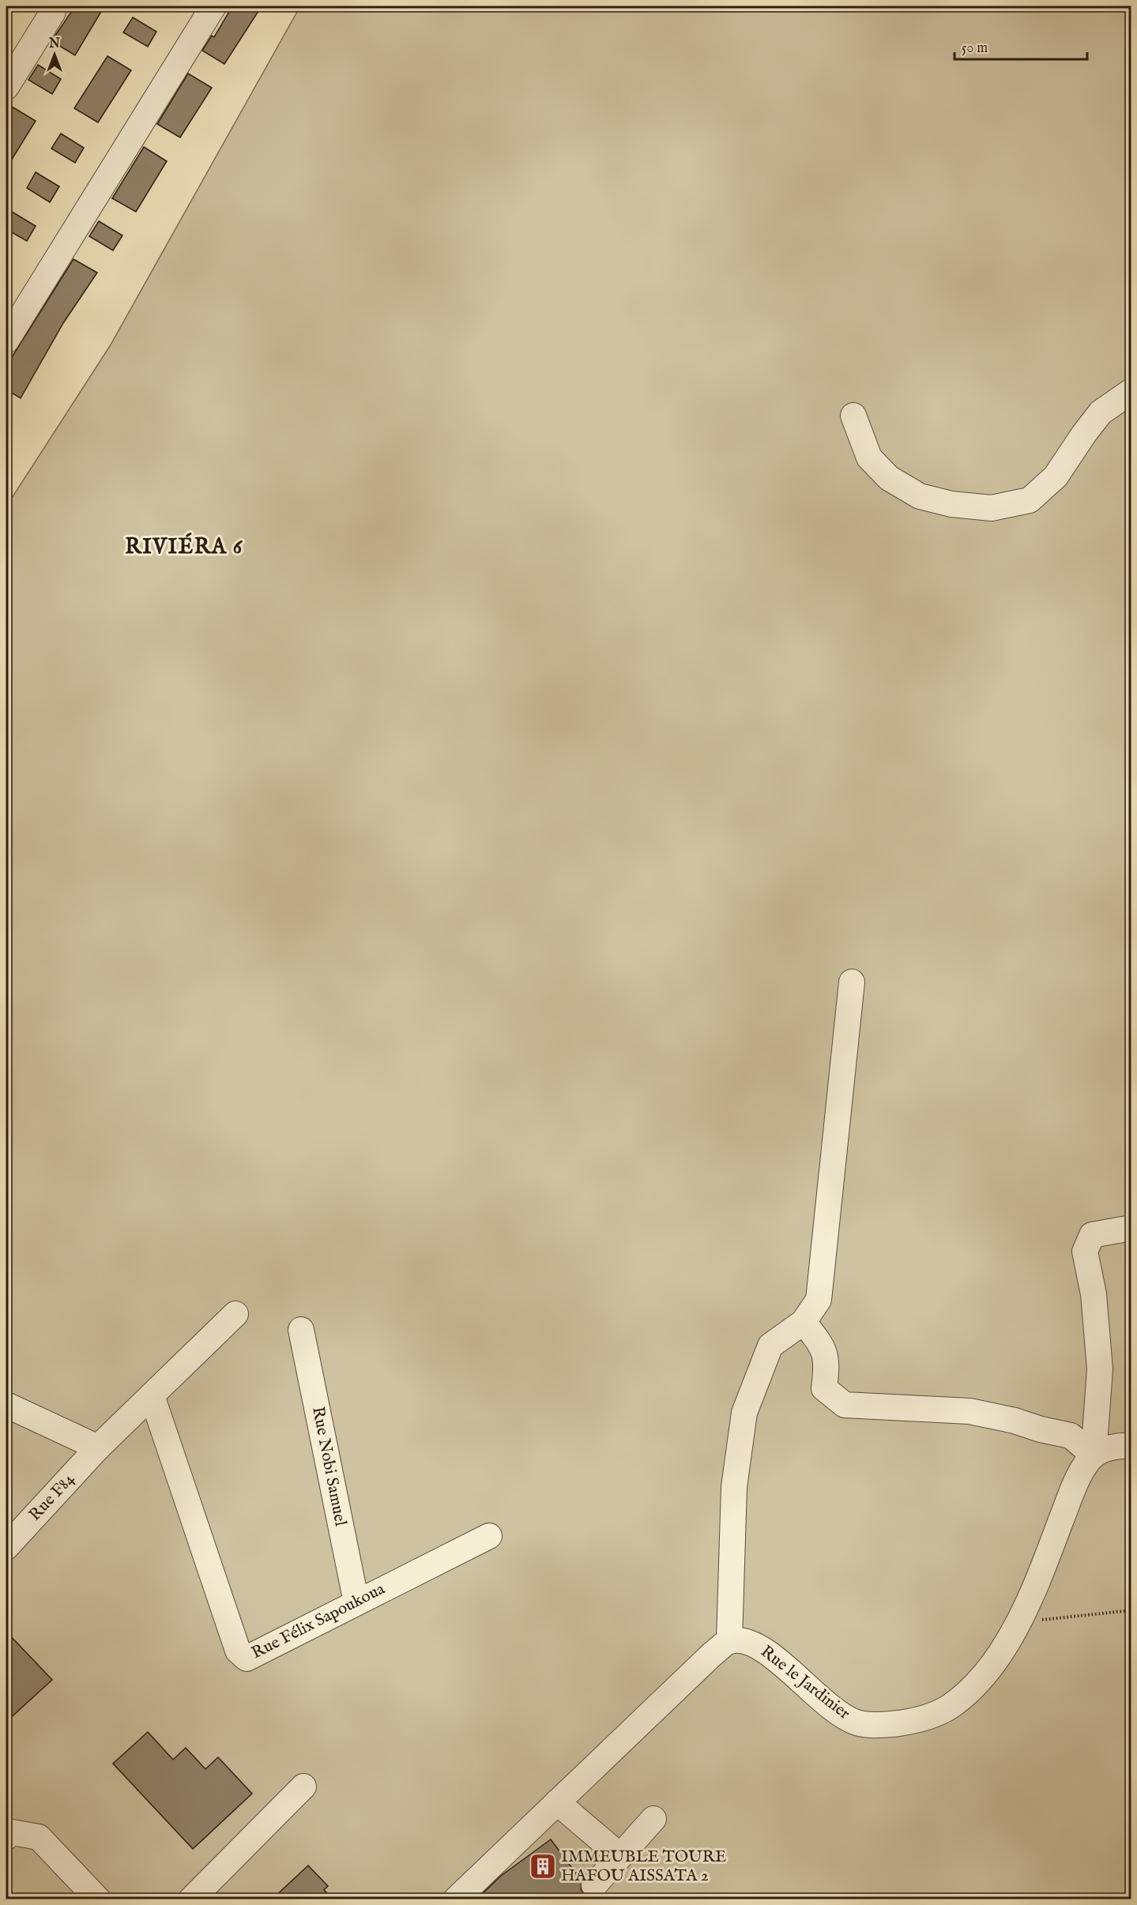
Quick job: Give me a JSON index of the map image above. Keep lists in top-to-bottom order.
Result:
{
  "streets": {
    "street": [
      "Rue Nobi Samuel",
      "Rue F84",
      "Rue Félix Sapoukoua",
      "Rue le Jardinier"
    ]
  },
  "crossings": [
    ["Rue Nobi Samuel", "Rue Félix Sapoukoua"],
    ["Rue F84", "Rue Félix Sapoukoua"]
  ],
  "districts": ["RIVIÉRA 6"],
  "places": {
    "building": ["IMMEUBLE TOURE HAFOU AISSATA 2"]
  },
  "scale_bar": "50 m",
  "north": "top"
}
